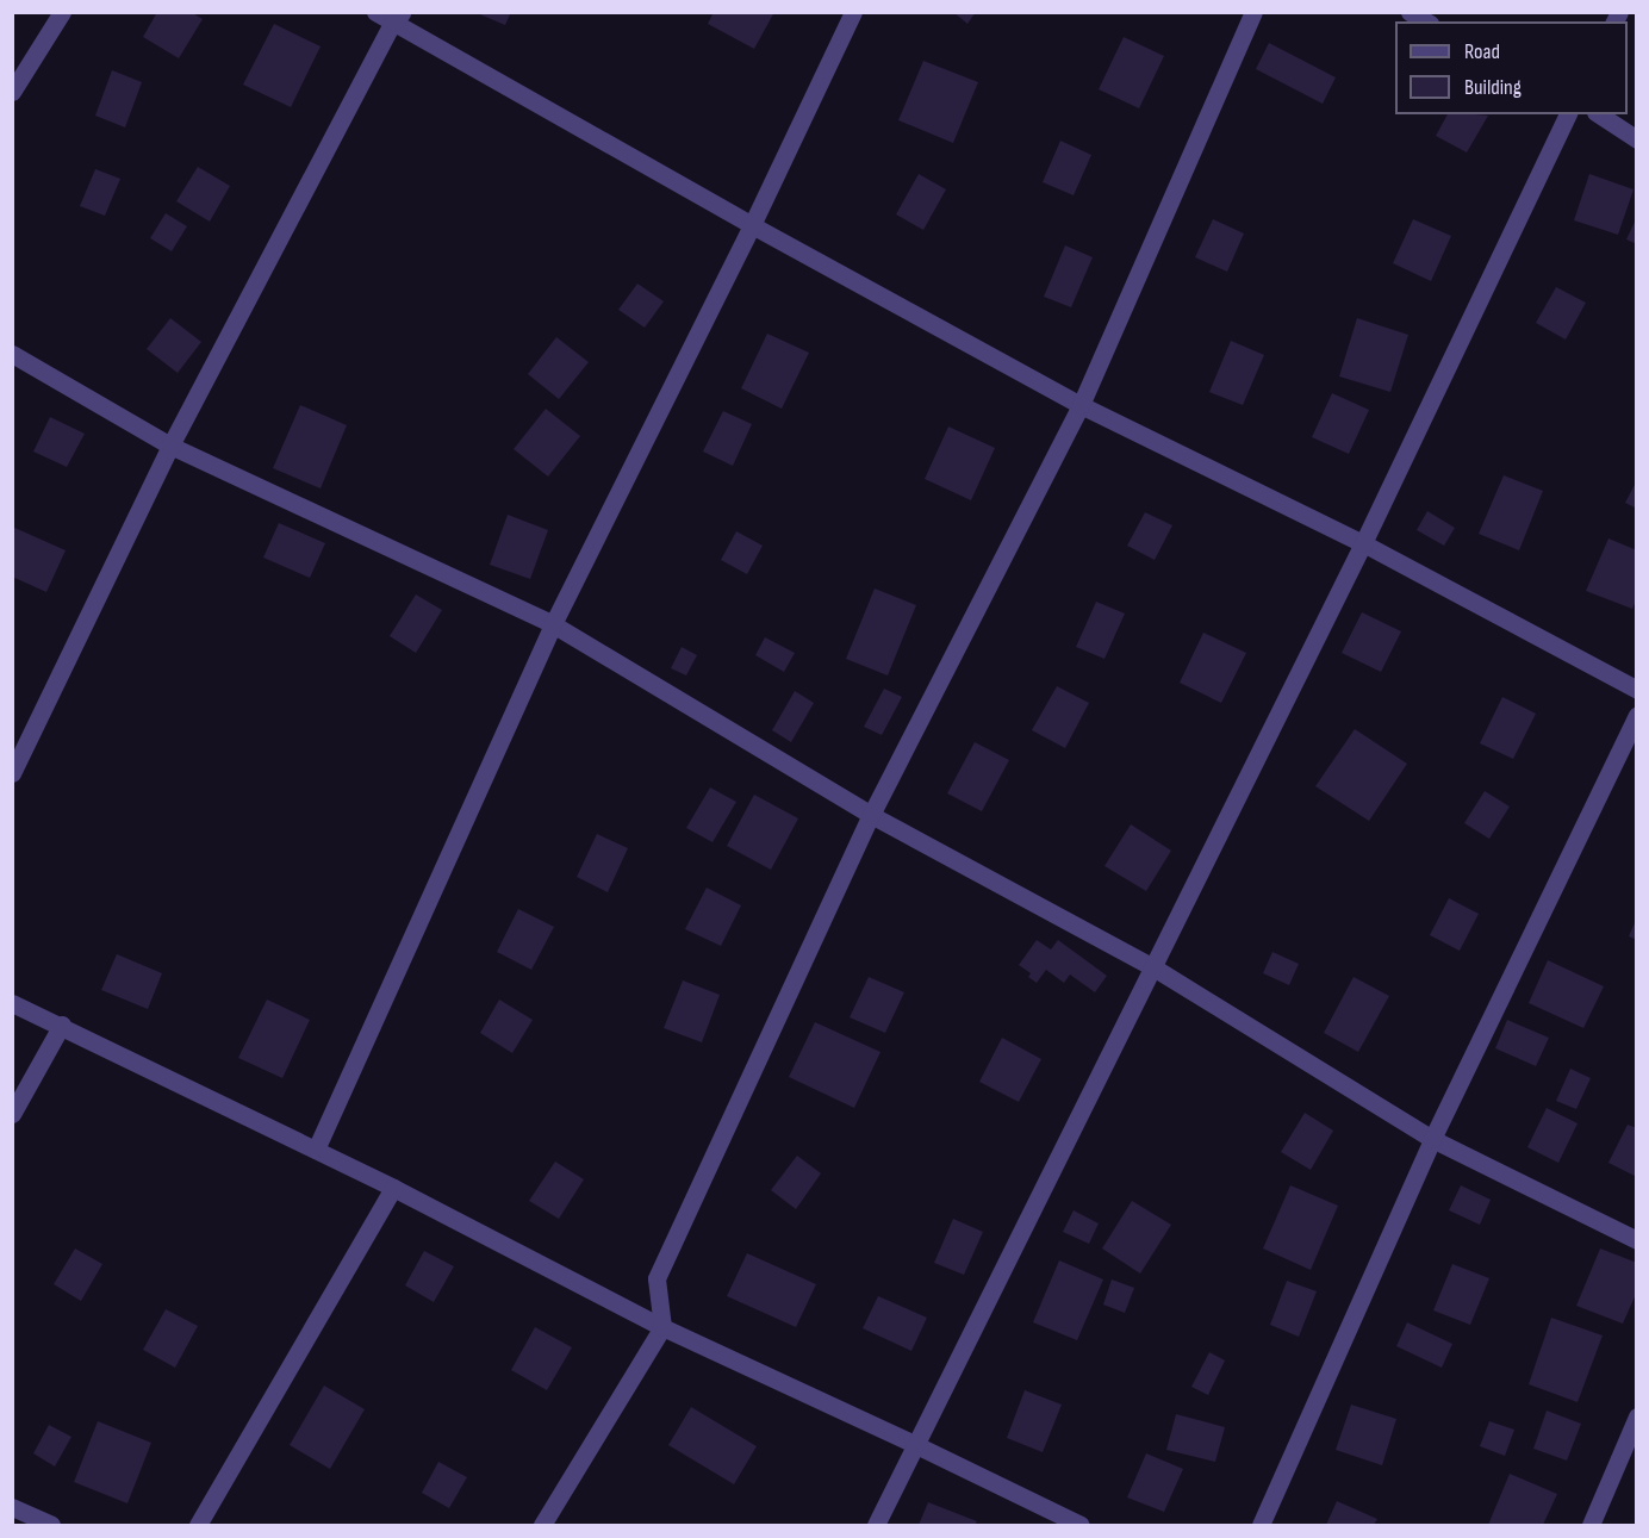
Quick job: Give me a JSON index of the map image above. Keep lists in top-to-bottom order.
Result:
{
  "legend": ["Road", "Building"]
}
